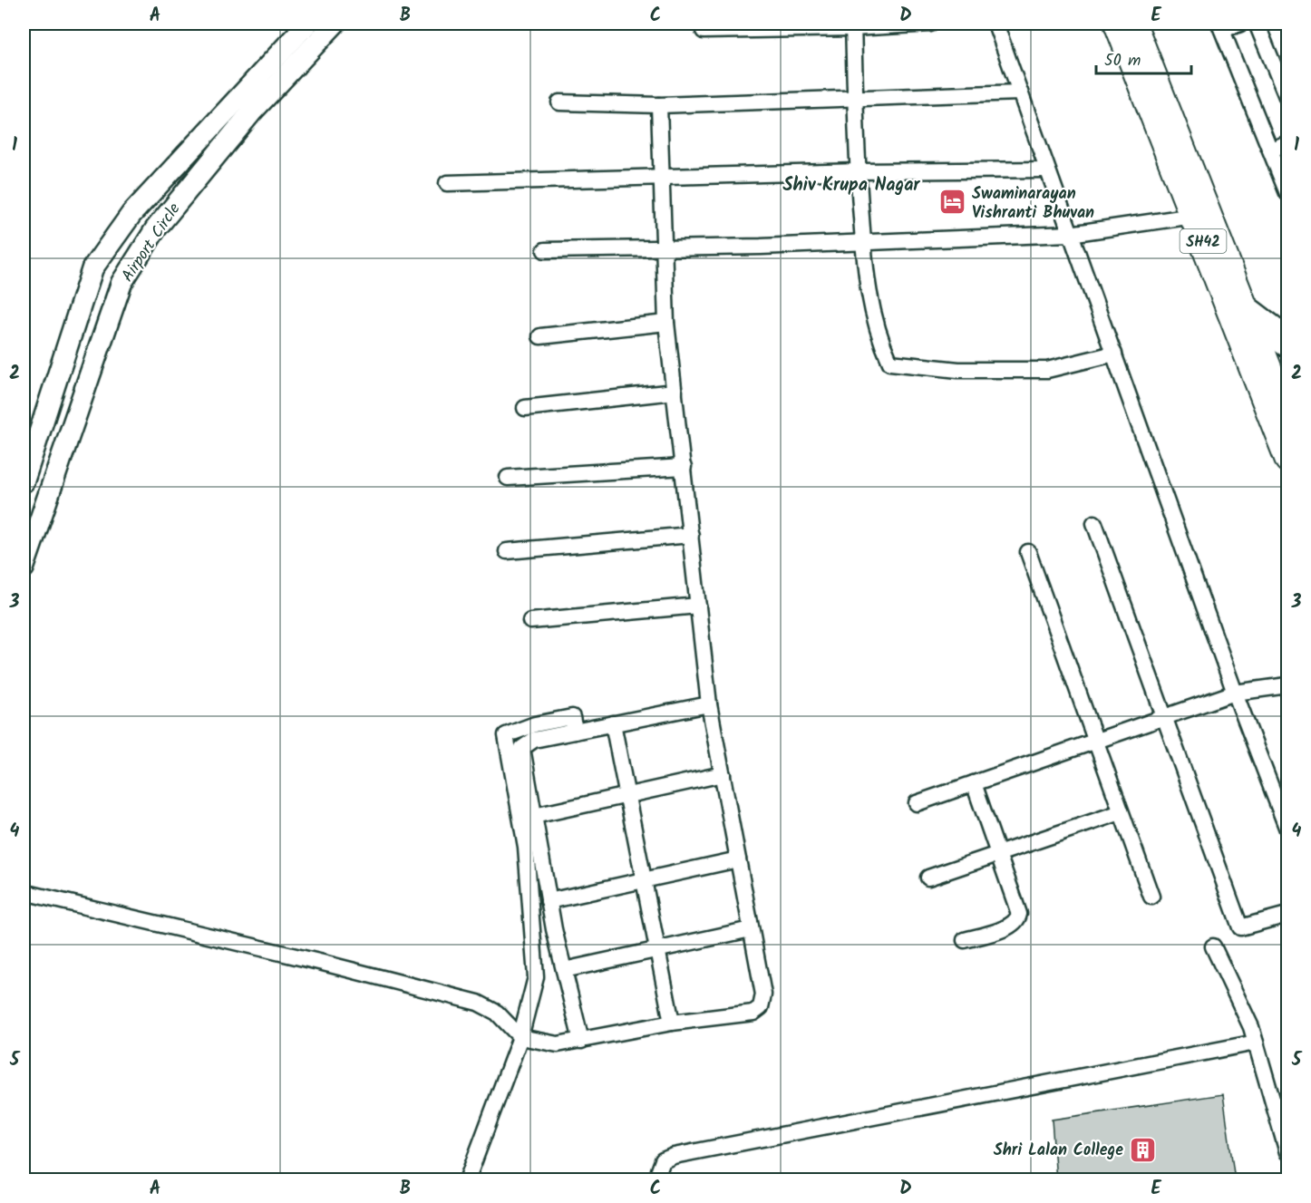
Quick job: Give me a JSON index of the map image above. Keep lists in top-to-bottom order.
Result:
{
  "streets": {
    "main road": ["SH42", "Airport Circle"]
  },
  "districts": ["Shiv Krupa Nagar"],
  "places": {
    "hotel": ["Swaminarayan Vishranti Bhuvan"],
    "building": ["Shri Lalan College"]
  },
  "scale_bar": "50 m",
  "grid": {
    "columns": [
      "A",
      "B",
      "C",
      "D",
      "E"
    ],
    "rows": [
      "1",
      "2",
      "3",
      "4",
      "5"
    ]
  }
}
